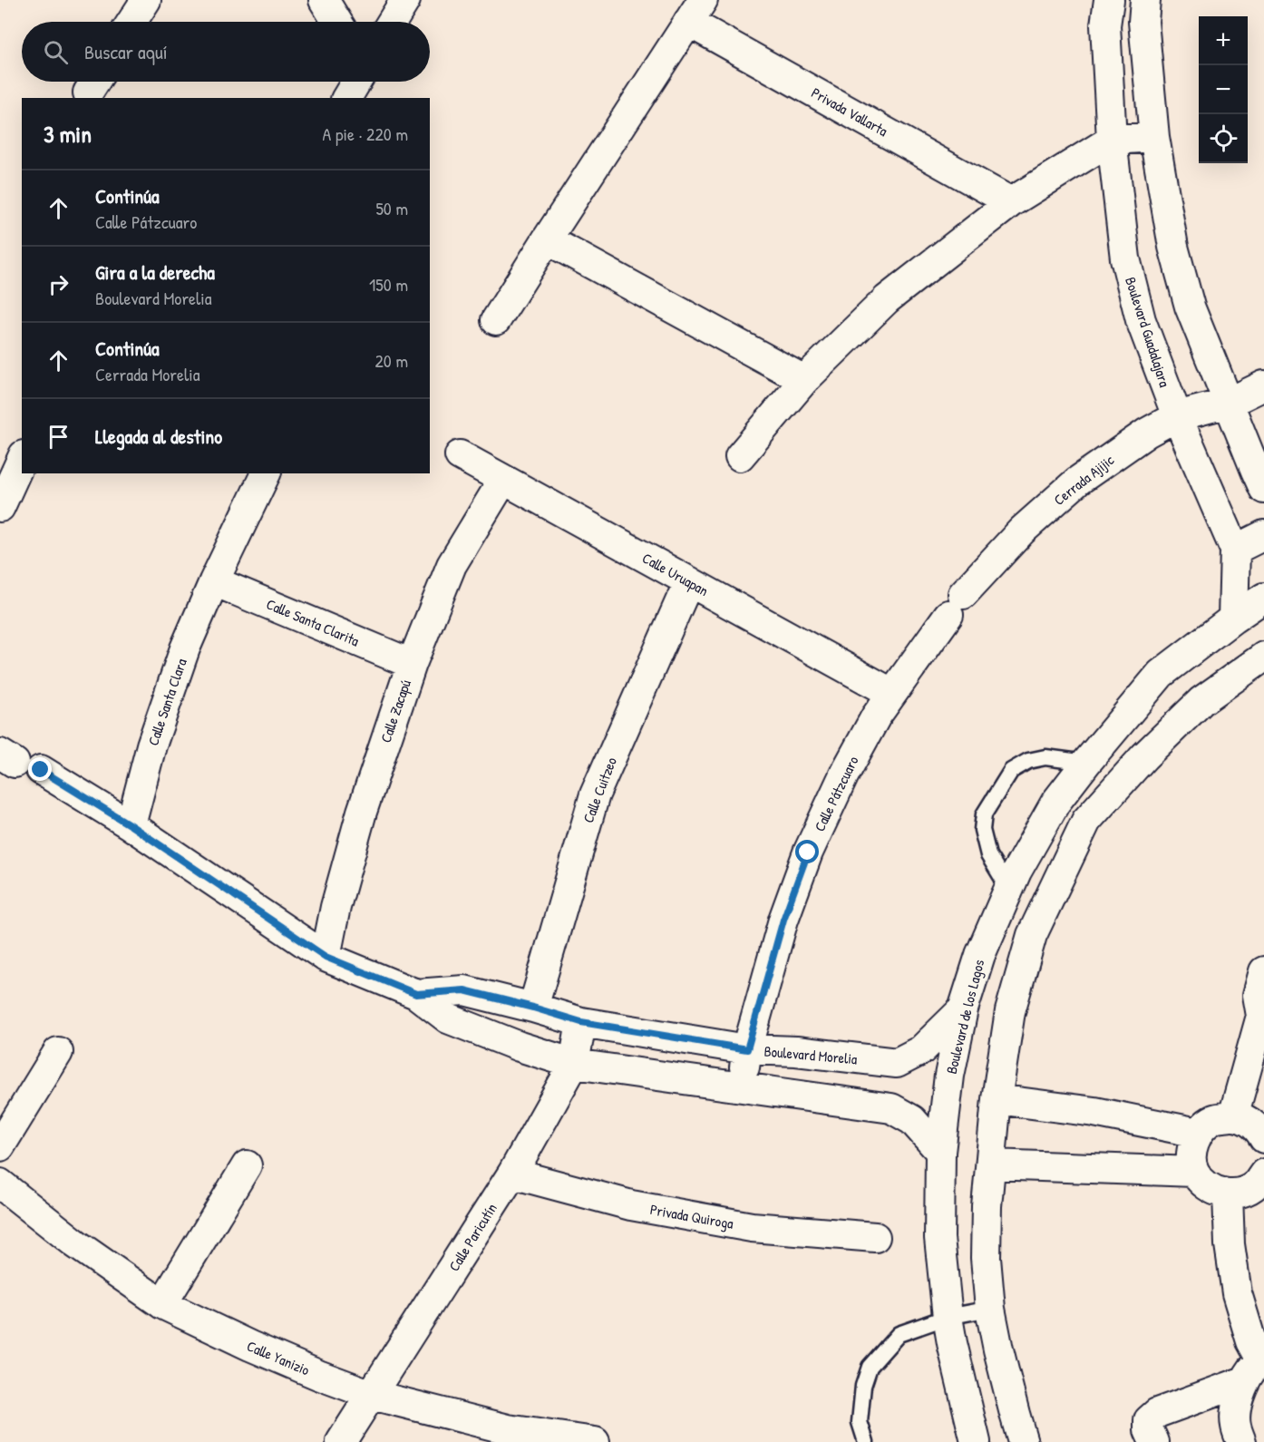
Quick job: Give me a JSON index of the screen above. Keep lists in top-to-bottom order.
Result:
{
  "streets": {
    "street": [
      "Privada Vallarta",
      "Boulevard Guadalajara",
      "Cerrada Ajijic",
      "Calle Uruapan",
      "Calle Santa Clarita",
      "Calle Santa Clara",
      "Calle Zacapú",
      "Calle Cuitzeo",
      "Calle Pátzcuaro",
      "Boulevard de los Lagos",
      "Boulevard Morelia",
      "Privada Quiroga",
      "Calle Paricutín",
      "Calle Yanizio"
    ]
  },
  "crossings": [
    ["Boulevard Guadalajara", "Cerrada Ajijic"],
    ["Boulevard Guadalajara", "Boulevard de los Lagos"],
    ["Cerrada Ajijic", "Calle Pátzcuaro"],
    ["Calle Uruapan", "Calle Zacapú"],
    ["Calle Uruapan", "Calle Cuitzeo"],
    ["Calle Uruapan", "Calle Pátzcuaro"],
    ["Calle Santa Clarita", "Calle Santa Clara"],
    ["Calle Santa Clarita", "Calle Zacapú"],
    ["Calle Santa Clara", "Boulevard Morelia"],
    ["Calle Zacapú", "Boulevard Morelia"],
    ["Calle Cuitzeo", "Boulevard Morelia"],
    ["Calle Pátzcuaro", "Boulevard Morelia"],
    ["Boulevard de los Lagos", "Boulevard Morelia"],
    ["Boulevard Morelia", "Calle Paricutín"],
    ["Privada Quiroga", "Calle Paricutín"],
    ["Calle Paricutín", "Calle Yanizio"]
  ],
  "page": {
    "map_buttons": ["+", "−"],
    "search": "Buscar aquí",
    "heading": ["3 min", "A pie · 220 m"],
    "list": [
      ["Continúa", "Calle Pátzcuaro", "50 m"],
      ["Gira a la derecha", "Boulevard Morelia", "150 m"],
      ["Continúa", "Cerrada Morelia", "20 m"],
      "Llegada al destino"
    ]
  }
}
